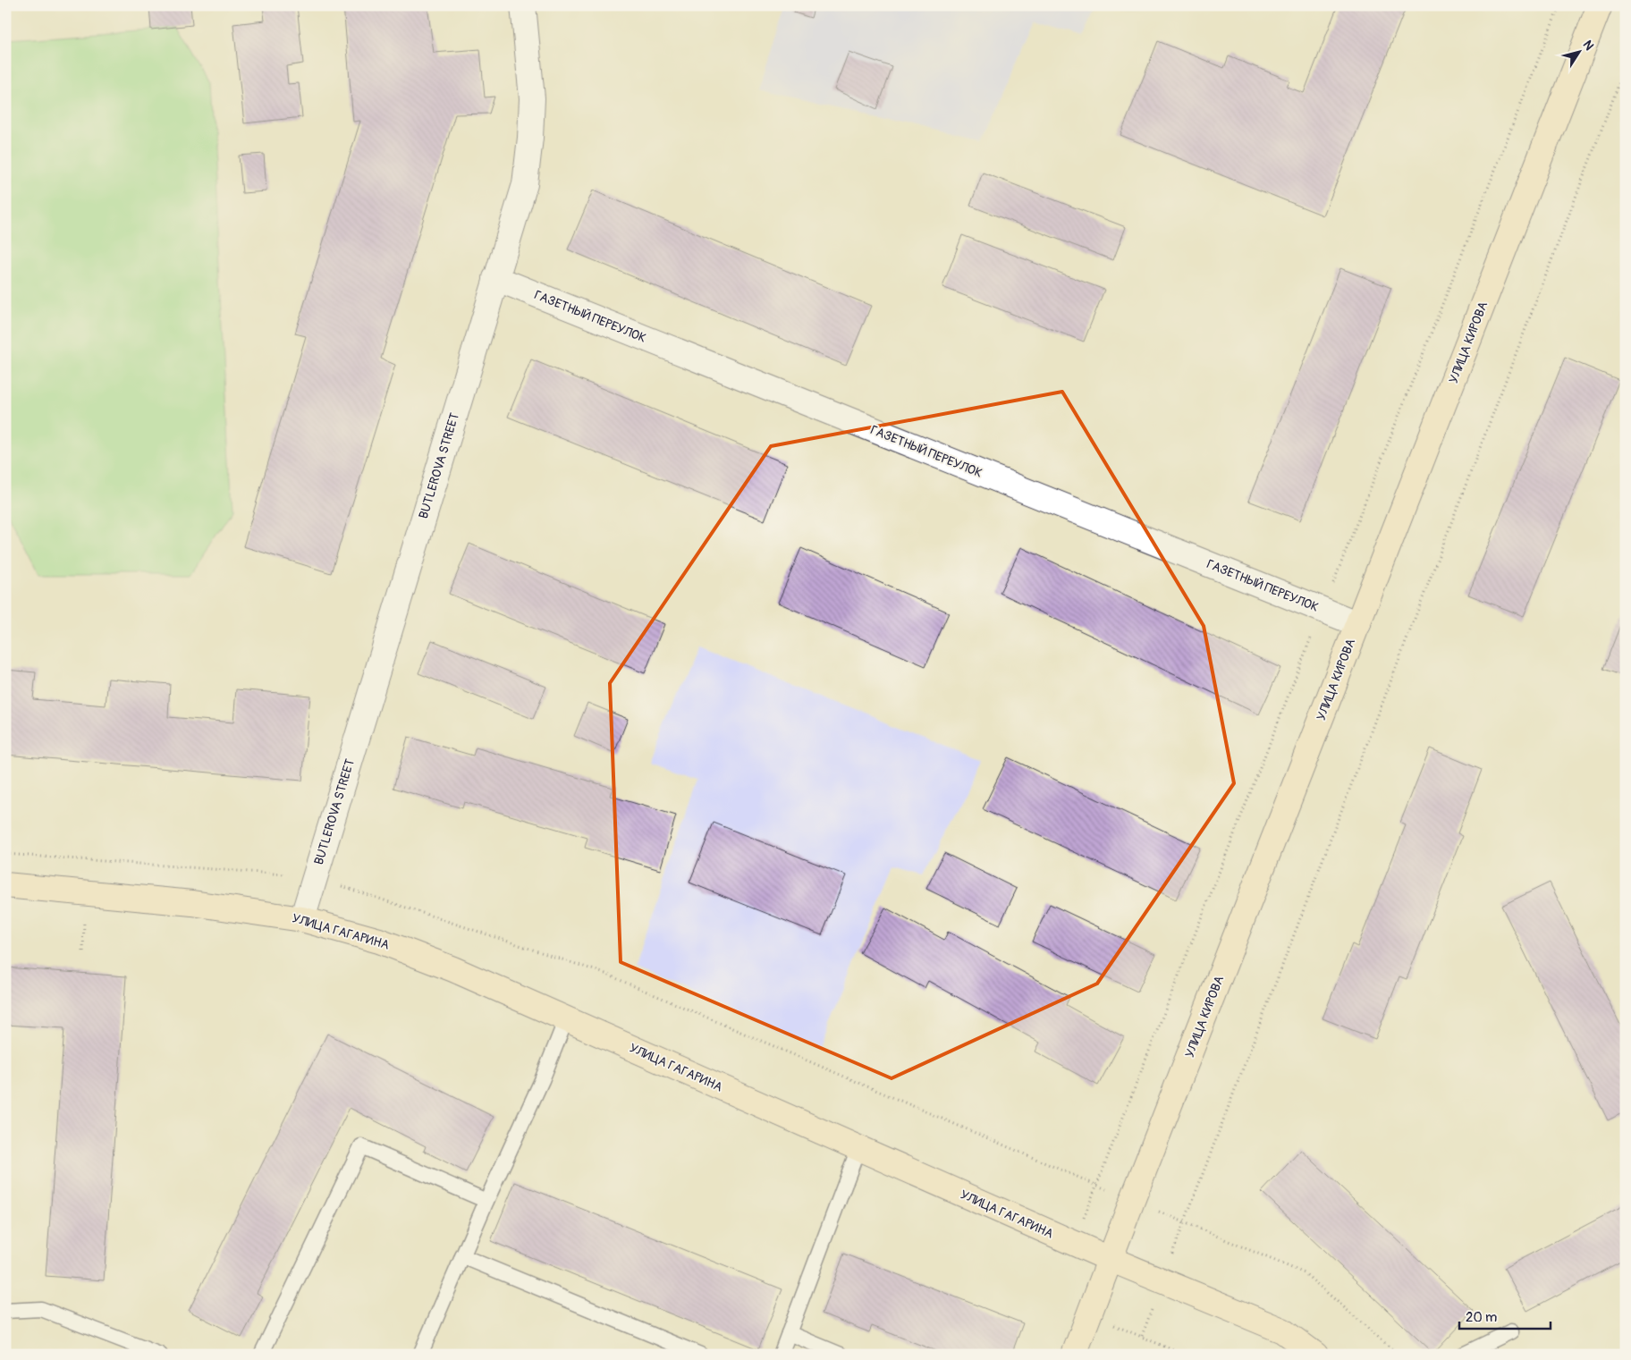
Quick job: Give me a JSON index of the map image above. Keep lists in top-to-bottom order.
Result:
{
  "streets": {
    "street": [
      "ГАЗЕТНЫЙ ПЕРЕУЛОК",
      "УЛИЦА КИРОВА",
      "BUTLEROVA STREET",
      "УЛИЦА ГАГАРИНА"
    ]
  },
  "crossings": [
    ["ГАЗЕТНЫЙ ПЕРЕУЛОК", "УЛИЦА КИРОВА"],
    ["ГАЗЕТНЫЙ ПЕРЕУЛОК", "BUTLEROVA STREET"],
    ["УЛИЦА КИРОВА", "УЛИЦА ГАГАРИНА"],
    ["BUTLEROVA STREET", "УЛИЦА ГАГАРИНА"]
  ],
  "scale_bar": "20 m",
  "north": "top right"
}
